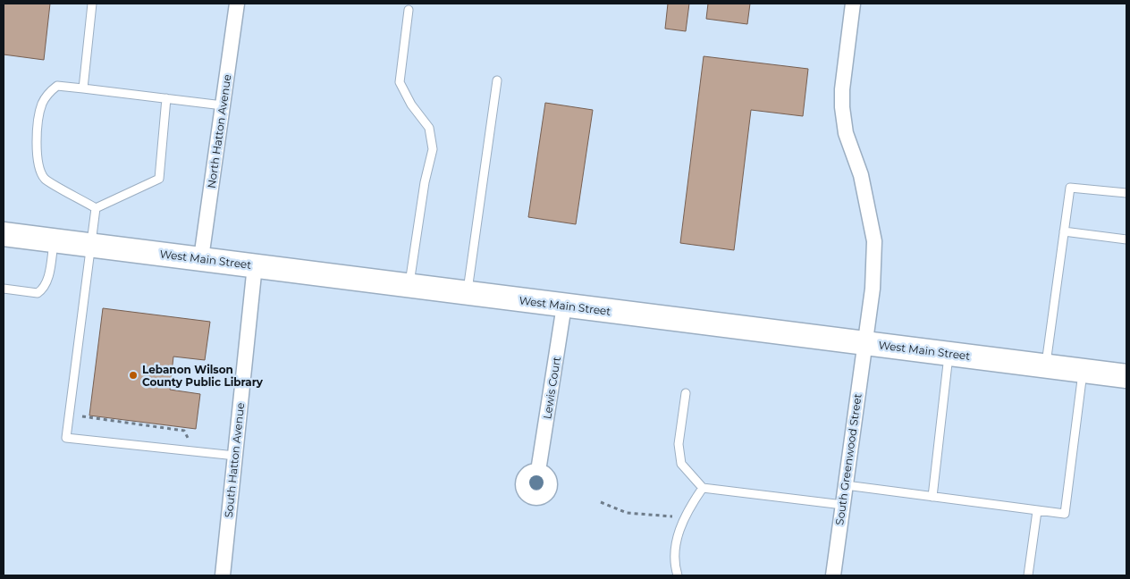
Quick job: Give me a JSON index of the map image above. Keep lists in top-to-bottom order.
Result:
{
  "streets": {
    "main road": ["West Main Street"],
    "street": [
      "North Hatton Avenue",
      "Lewis Court",
      "South Greenwood Street",
      "South Hatton Avenue"
    ]
  },
  "crossings": [
    ["North Hatton Avenue", "West Main Street"],
    ["West Main Street", "Lewis Court"],
    ["West Main Street", "South Greenwood Street"],
    ["West Main Street", "South Hatton Avenue"]
  ],
  "places": ["Lebanon Wilson County Public Library"]
}
